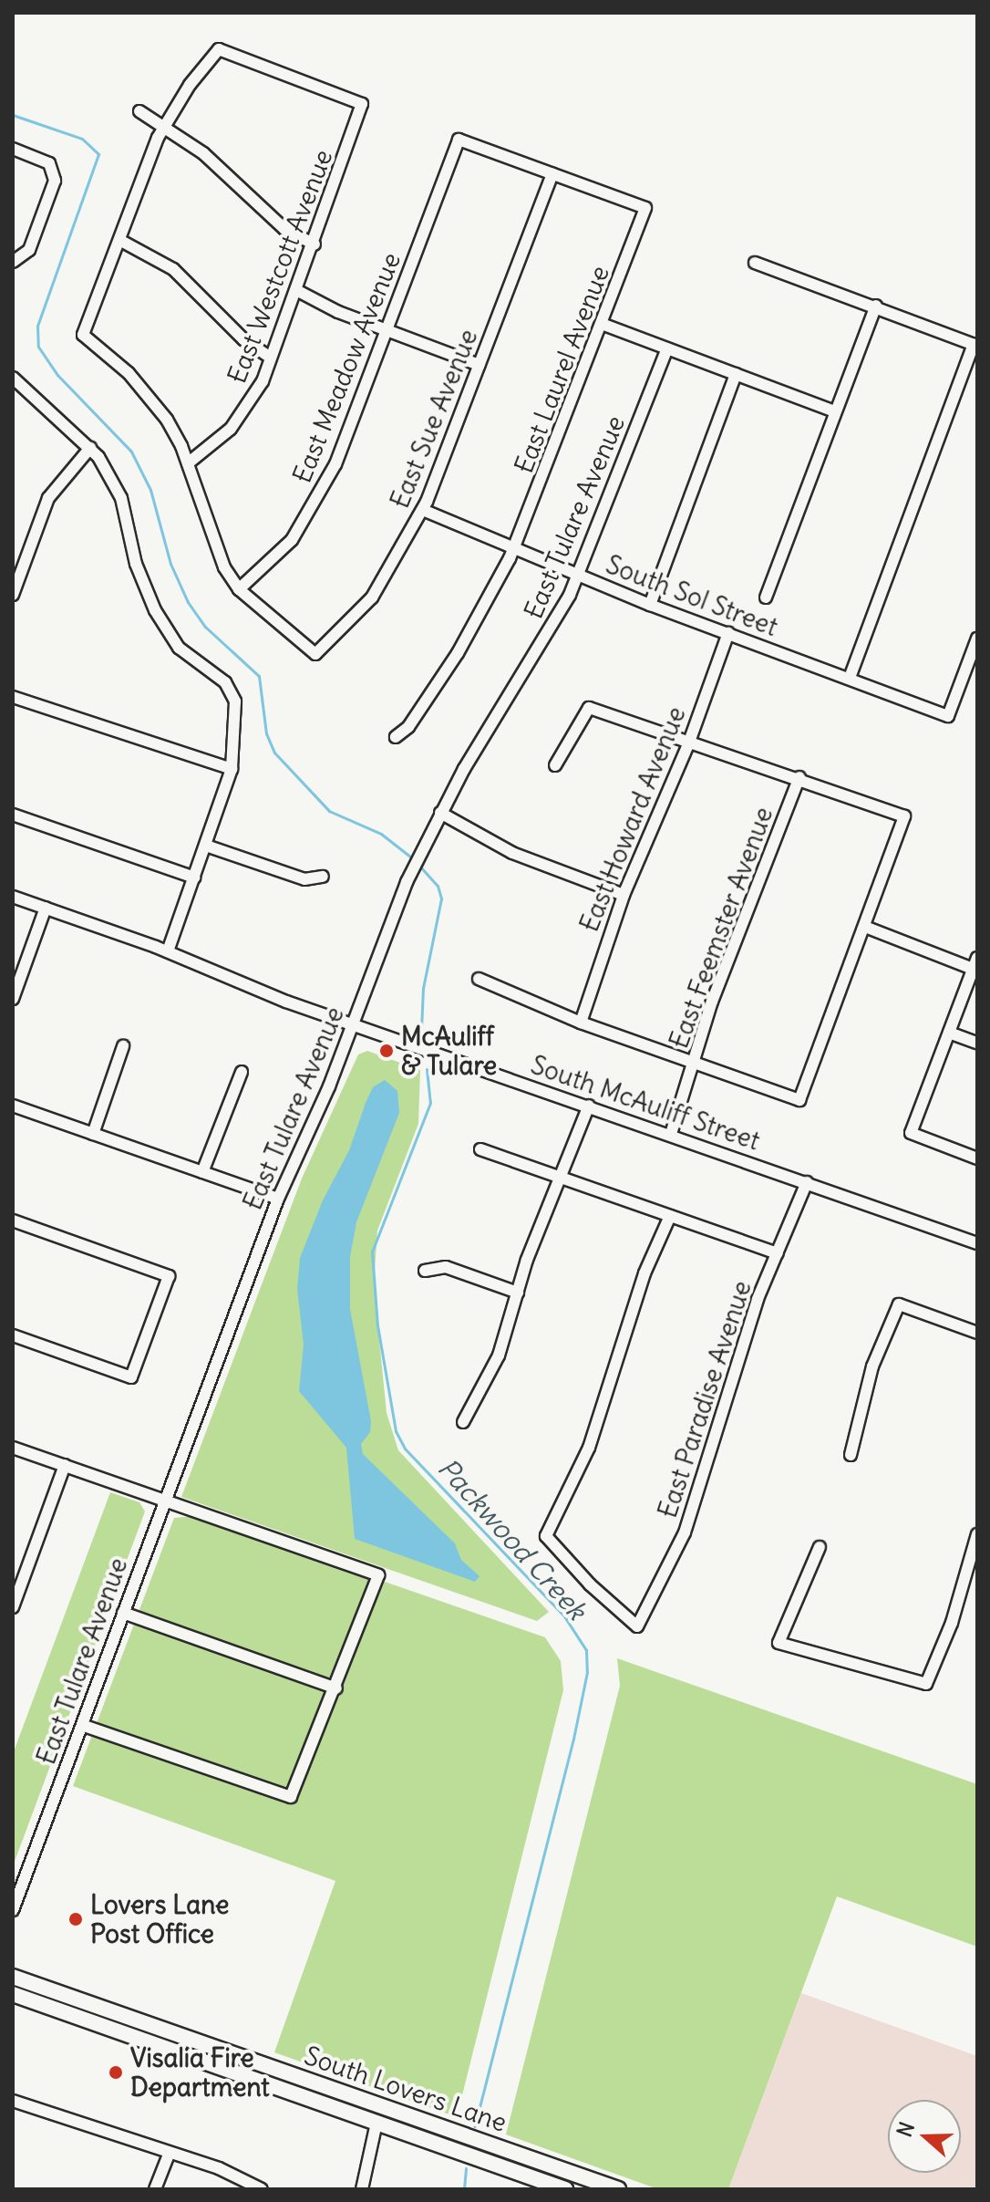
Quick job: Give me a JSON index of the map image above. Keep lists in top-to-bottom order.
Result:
{
  "streets": {
    "main road": ["South Lovers Lane"],
    "street": [
      "East Westcott Avenue",
      "East Meadow Avenue",
      "East Laurel Avenue",
      "East Sue Avenue",
      "East Tulare Avenue",
      "South Sol Street",
      "East Howard Avenue",
      "East Feemster Avenue",
      "South McAuliff Street",
      "East Paradise Avenue"
    ]
  },
  "crossings": [
    ["East Meadow Avenue", "East Laurel Avenue"],
    ["East Meadow Avenue", "East Sue Avenue"],
    ["East Laurel Avenue", "East Sue Avenue"],
    ["East Laurel Avenue", "South Sol Street"],
    ["East Sue Avenue", "South Sol Street"],
    ["East Tulare Avenue", "South Sol Street"],
    ["East Tulare Avenue", "South McAuliff Street"],
    ["South Sol Street", "East Howard Avenue"],
    ["East Feemster Avenue", "South McAuliff Street"],
    ["South McAuliff Street", "East Paradise Avenue"]
  ],
  "water": ["Packwood Creek"],
  "places": ["McAuliff & Tulare", "Lovers Lane Post Office", "Visalia Fire Department"],
  "north": "left"
}
